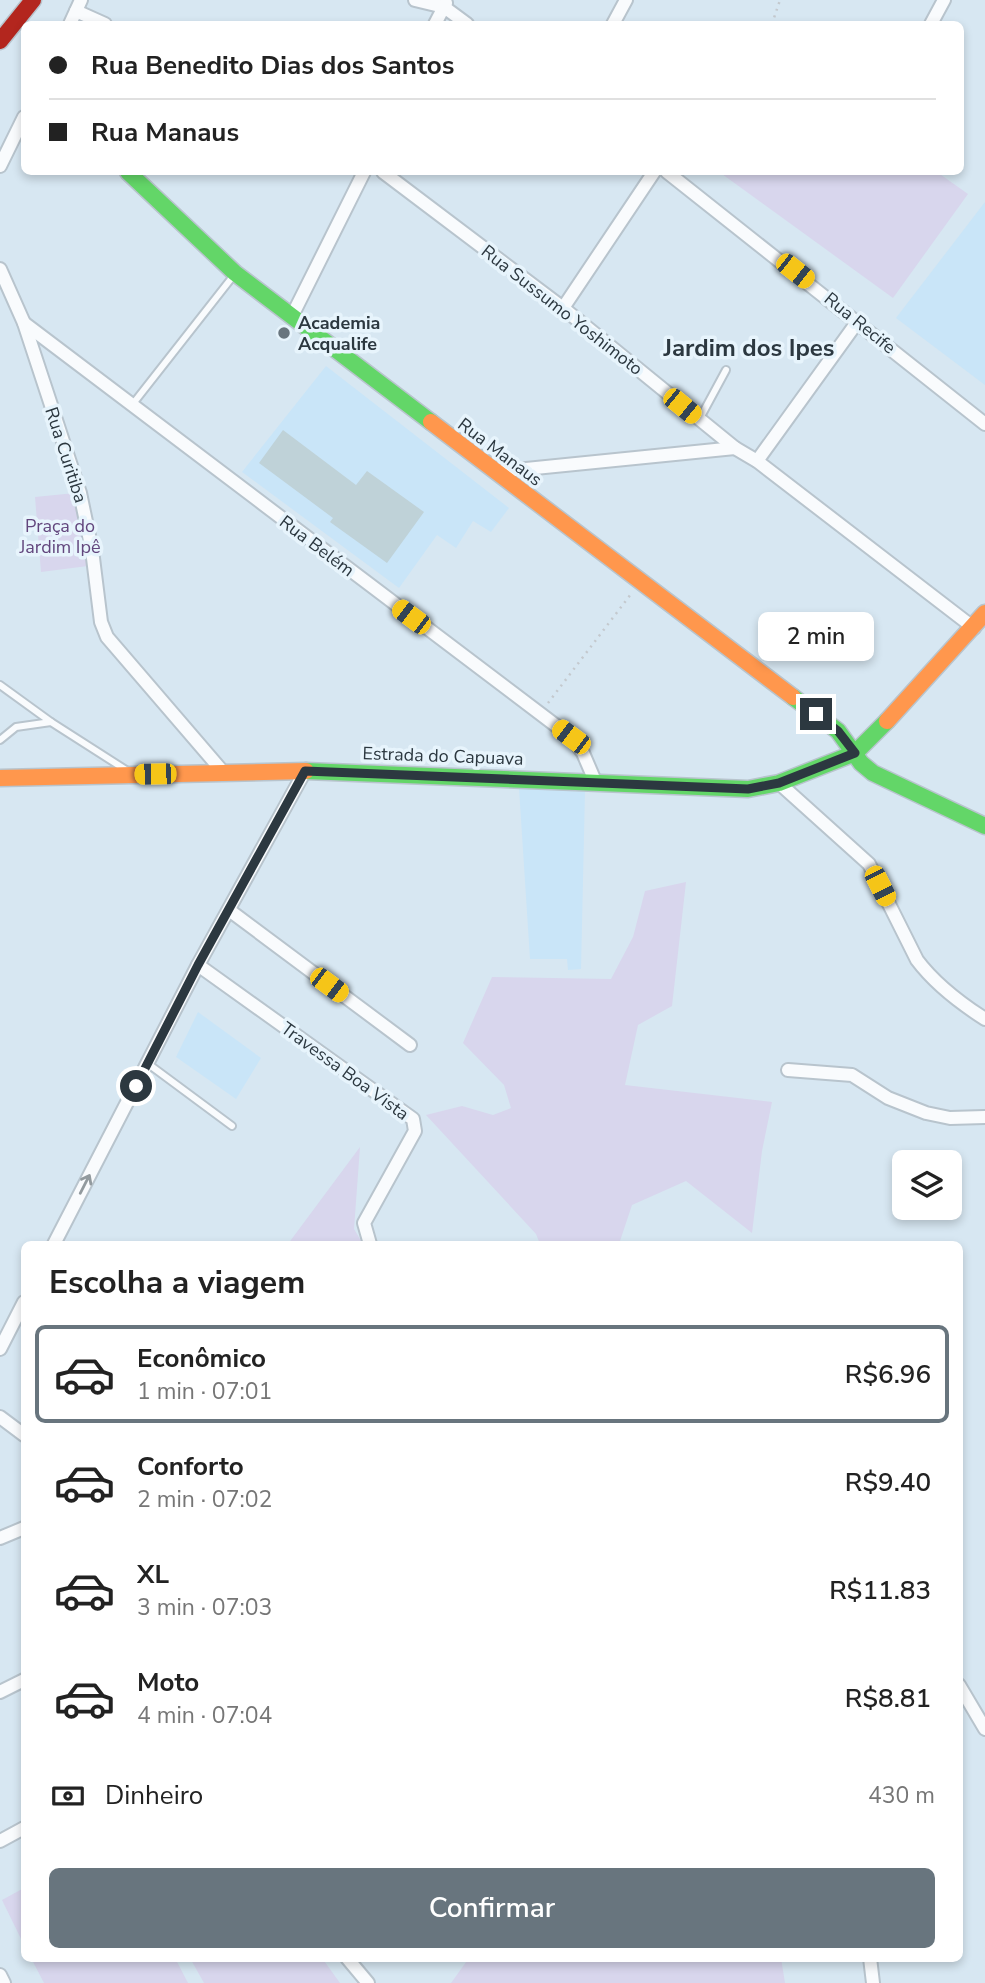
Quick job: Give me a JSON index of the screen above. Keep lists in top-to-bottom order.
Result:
{
  "streets": {
    "main road": ["Rua Manaus", "Estrada do Capuava"],
    "street": [
      "Rua Sussumo Yoshimoto",
      "Rua Recife",
      "Rua Curitiba",
      "Rua Belém",
      "Travessa Boa Vista"
    ]
  },
  "crossings": [
    ["Rua Sussumo Yoshimoto", "Estrada do Capuava"],
    ["Rua Manaus", "Estrada do Capuava"],
    ["Rua Curitiba", "Rua Belém"],
    ["Rua Curitiba", "Estrada do Capuava"],
    ["Rua Belém", "Estrada do Capuava"]
  ],
  "districts": ["Jardim dos Ipes"],
  "parks": ["Praça do Jardim Ipê"],
  "places": ["Academia Acqualife"],
  "page": {
    "banner": ["Rua Benedito Dias dos Santos", "Rua Manaus"],
    "bubble": "2 min",
    "heading": "Escolha a viagem",
    "list": [
      {
        "name": "Econômico",
        "note": "1 min · 07:01",
        "value": "R$6.96"
      },
      {
        "name": "Conforto",
        "note": "2 min · 07:02",
        "value": "R$9.40"
      },
      {
        "name": "XL",
        "note": "3 min · 07:03",
        "value": "R$11.83"
      },
      {
        "name": "Moto",
        "note": "4 min · 07:04",
        "value": "R$8.81"
      }
    ],
    "pay": ["Dinheiro", "430 m"],
    "buttons": "Confirmar"
  }
}
